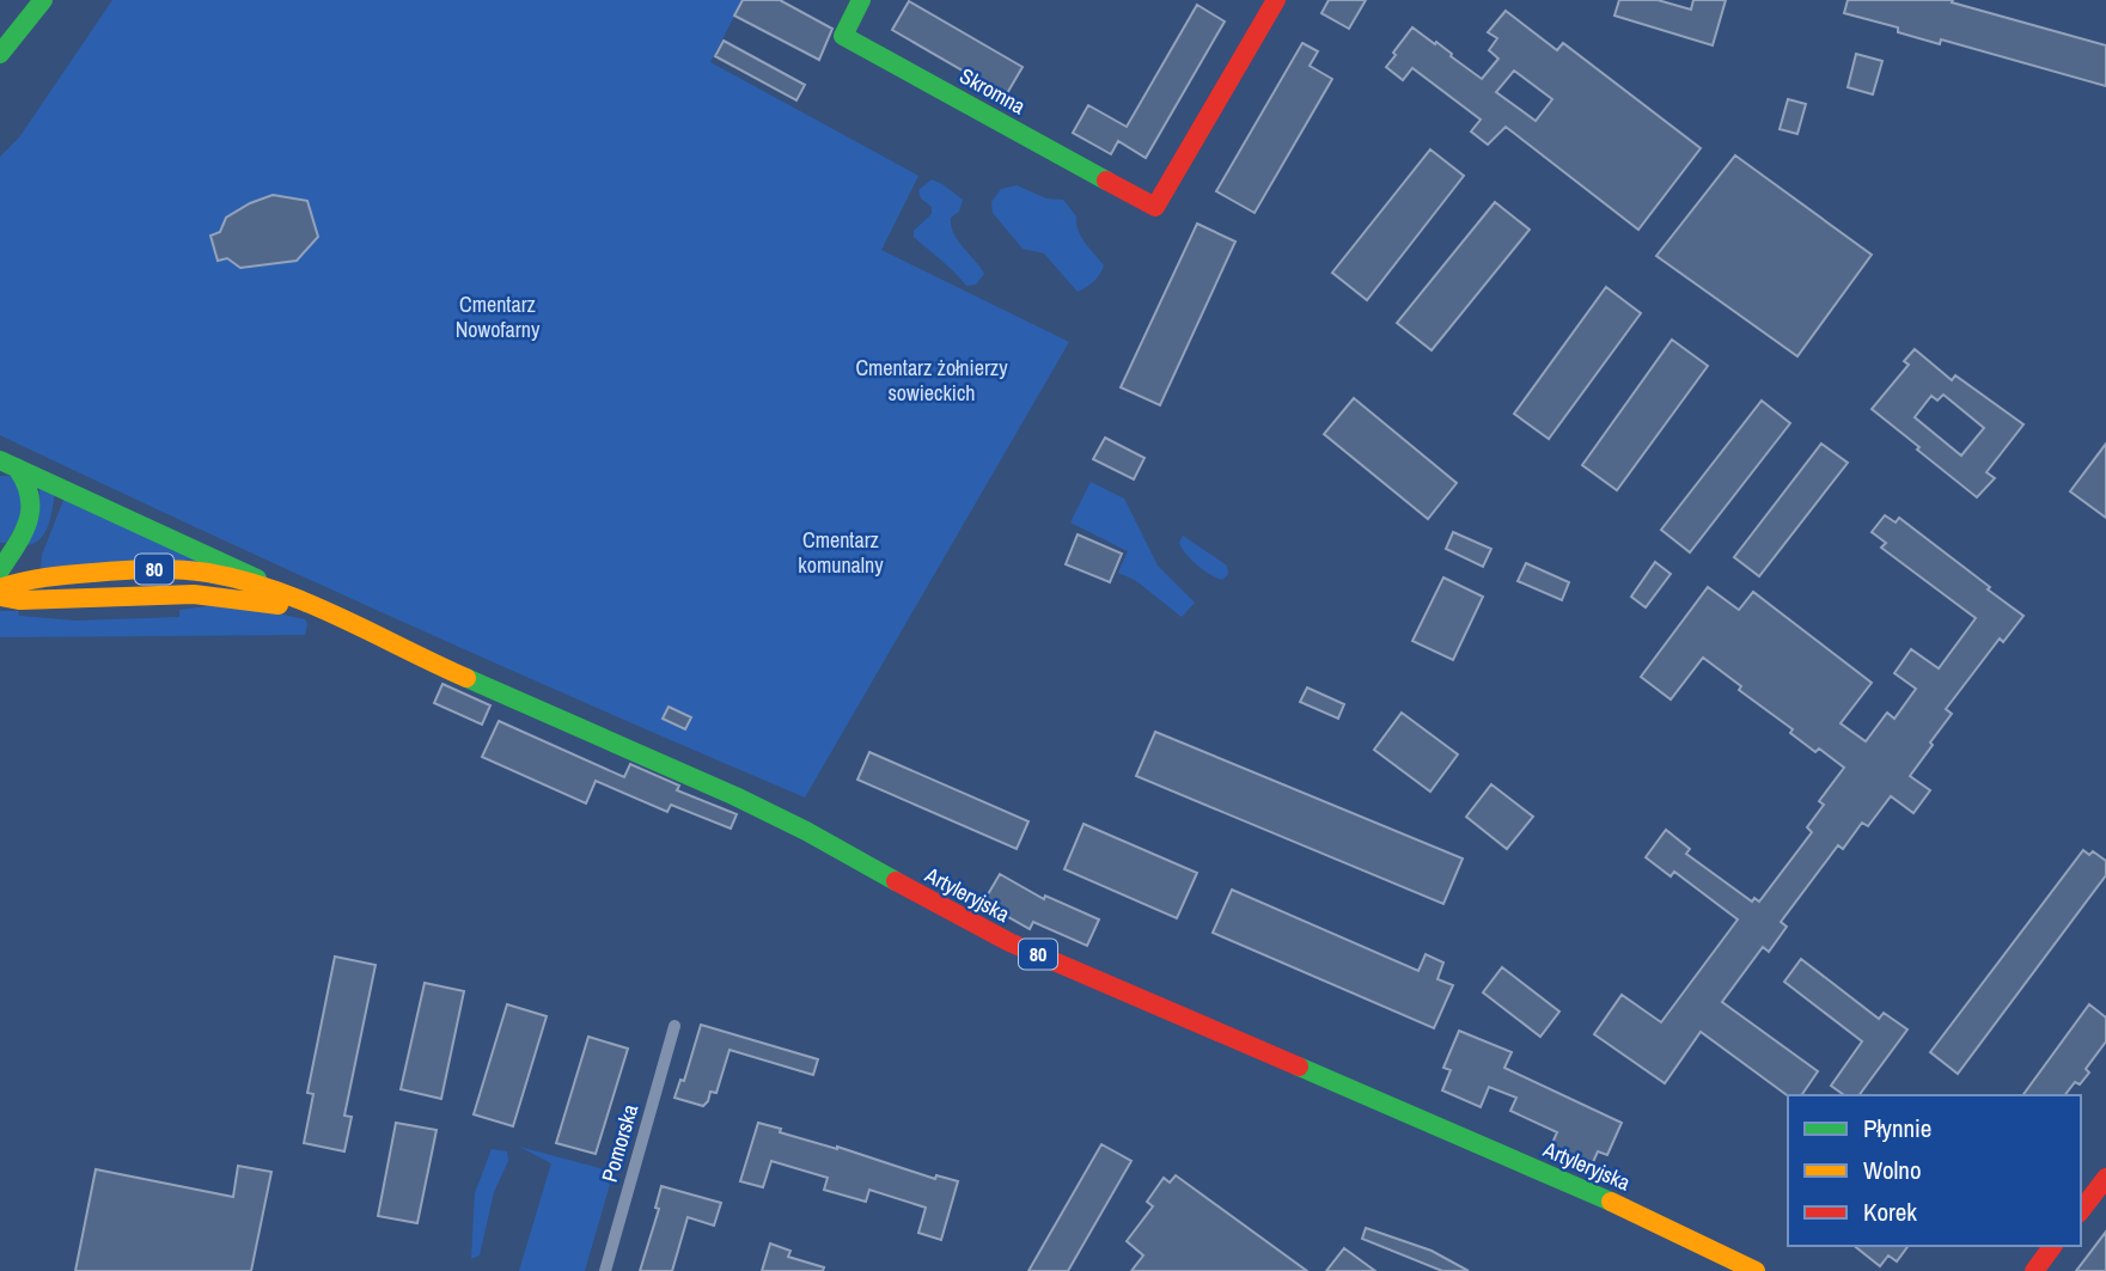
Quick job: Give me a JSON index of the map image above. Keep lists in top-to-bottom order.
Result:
{
  "streets": {
    "main road": ["Skromna", "80", "Artyleryjska"],
    "street": ["Pomorska"]
  },
  "crossings": [
    ["80", "Artyleryjska"]
  ],
  "parks": ["Cmentarz Nowofarny", "Cmentarz żołnierzy sowieckich", "Cmentarz komunalny"],
  "legend": ["Płynnie", "Wolno", "Korek"]
}
